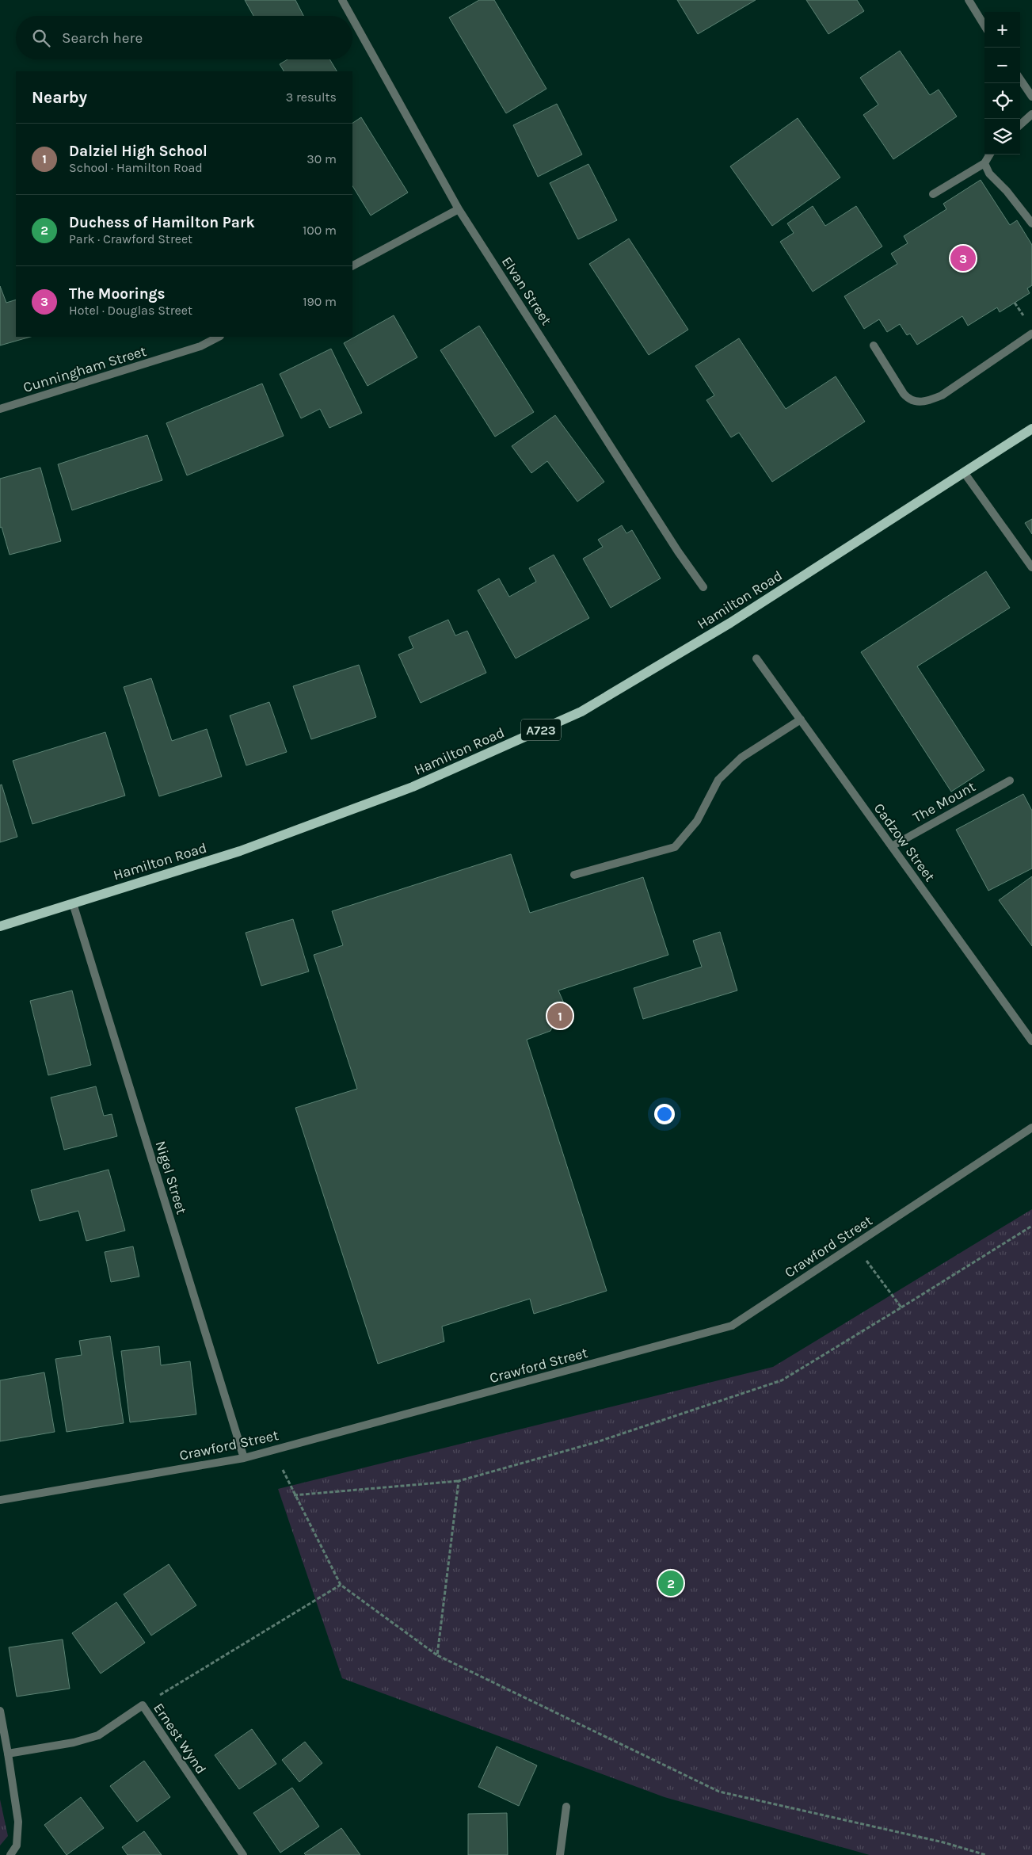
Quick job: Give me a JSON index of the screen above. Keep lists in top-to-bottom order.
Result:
{
  "streets": {
    "main road": ["Hamilton Road", "A723"],
    "street": [
      "Elvan Street",
      "Cunningham Street",
      "The Mount",
      "Cadzow Street",
      "Nigel Street",
      "Crawford Street",
      "Ernest Wynd"
    ]
  },
  "crossings": [
    ["Hamilton Road", "Nigel Street"],
    ["The Mount", "Cadzow Street"],
    ["Nigel Street", "Crawford Street"]
  ],
  "page": {
    "map_buttons": ["+", "−"],
    "search": "Search here",
    "heading": ["Nearby", "3 results"],
    "list": [
      {
        "mark": "1",
        "name": "Dalziel High School",
        "note": "School · Hamilton Road",
        "value": "30 m"
      },
      {
        "mark": "2",
        "name": "Duchess of Hamilton Park",
        "note": "Park · Crawford Street",
        "value": "100 m"
      },
      {
        "mark": "3",
        "name": "The Moorings",
        "note": "Hotel · Douglas Street",
        "value": "190 m"
      }
    ],
    "pins": ["3", "1", "2"]
  }
}
